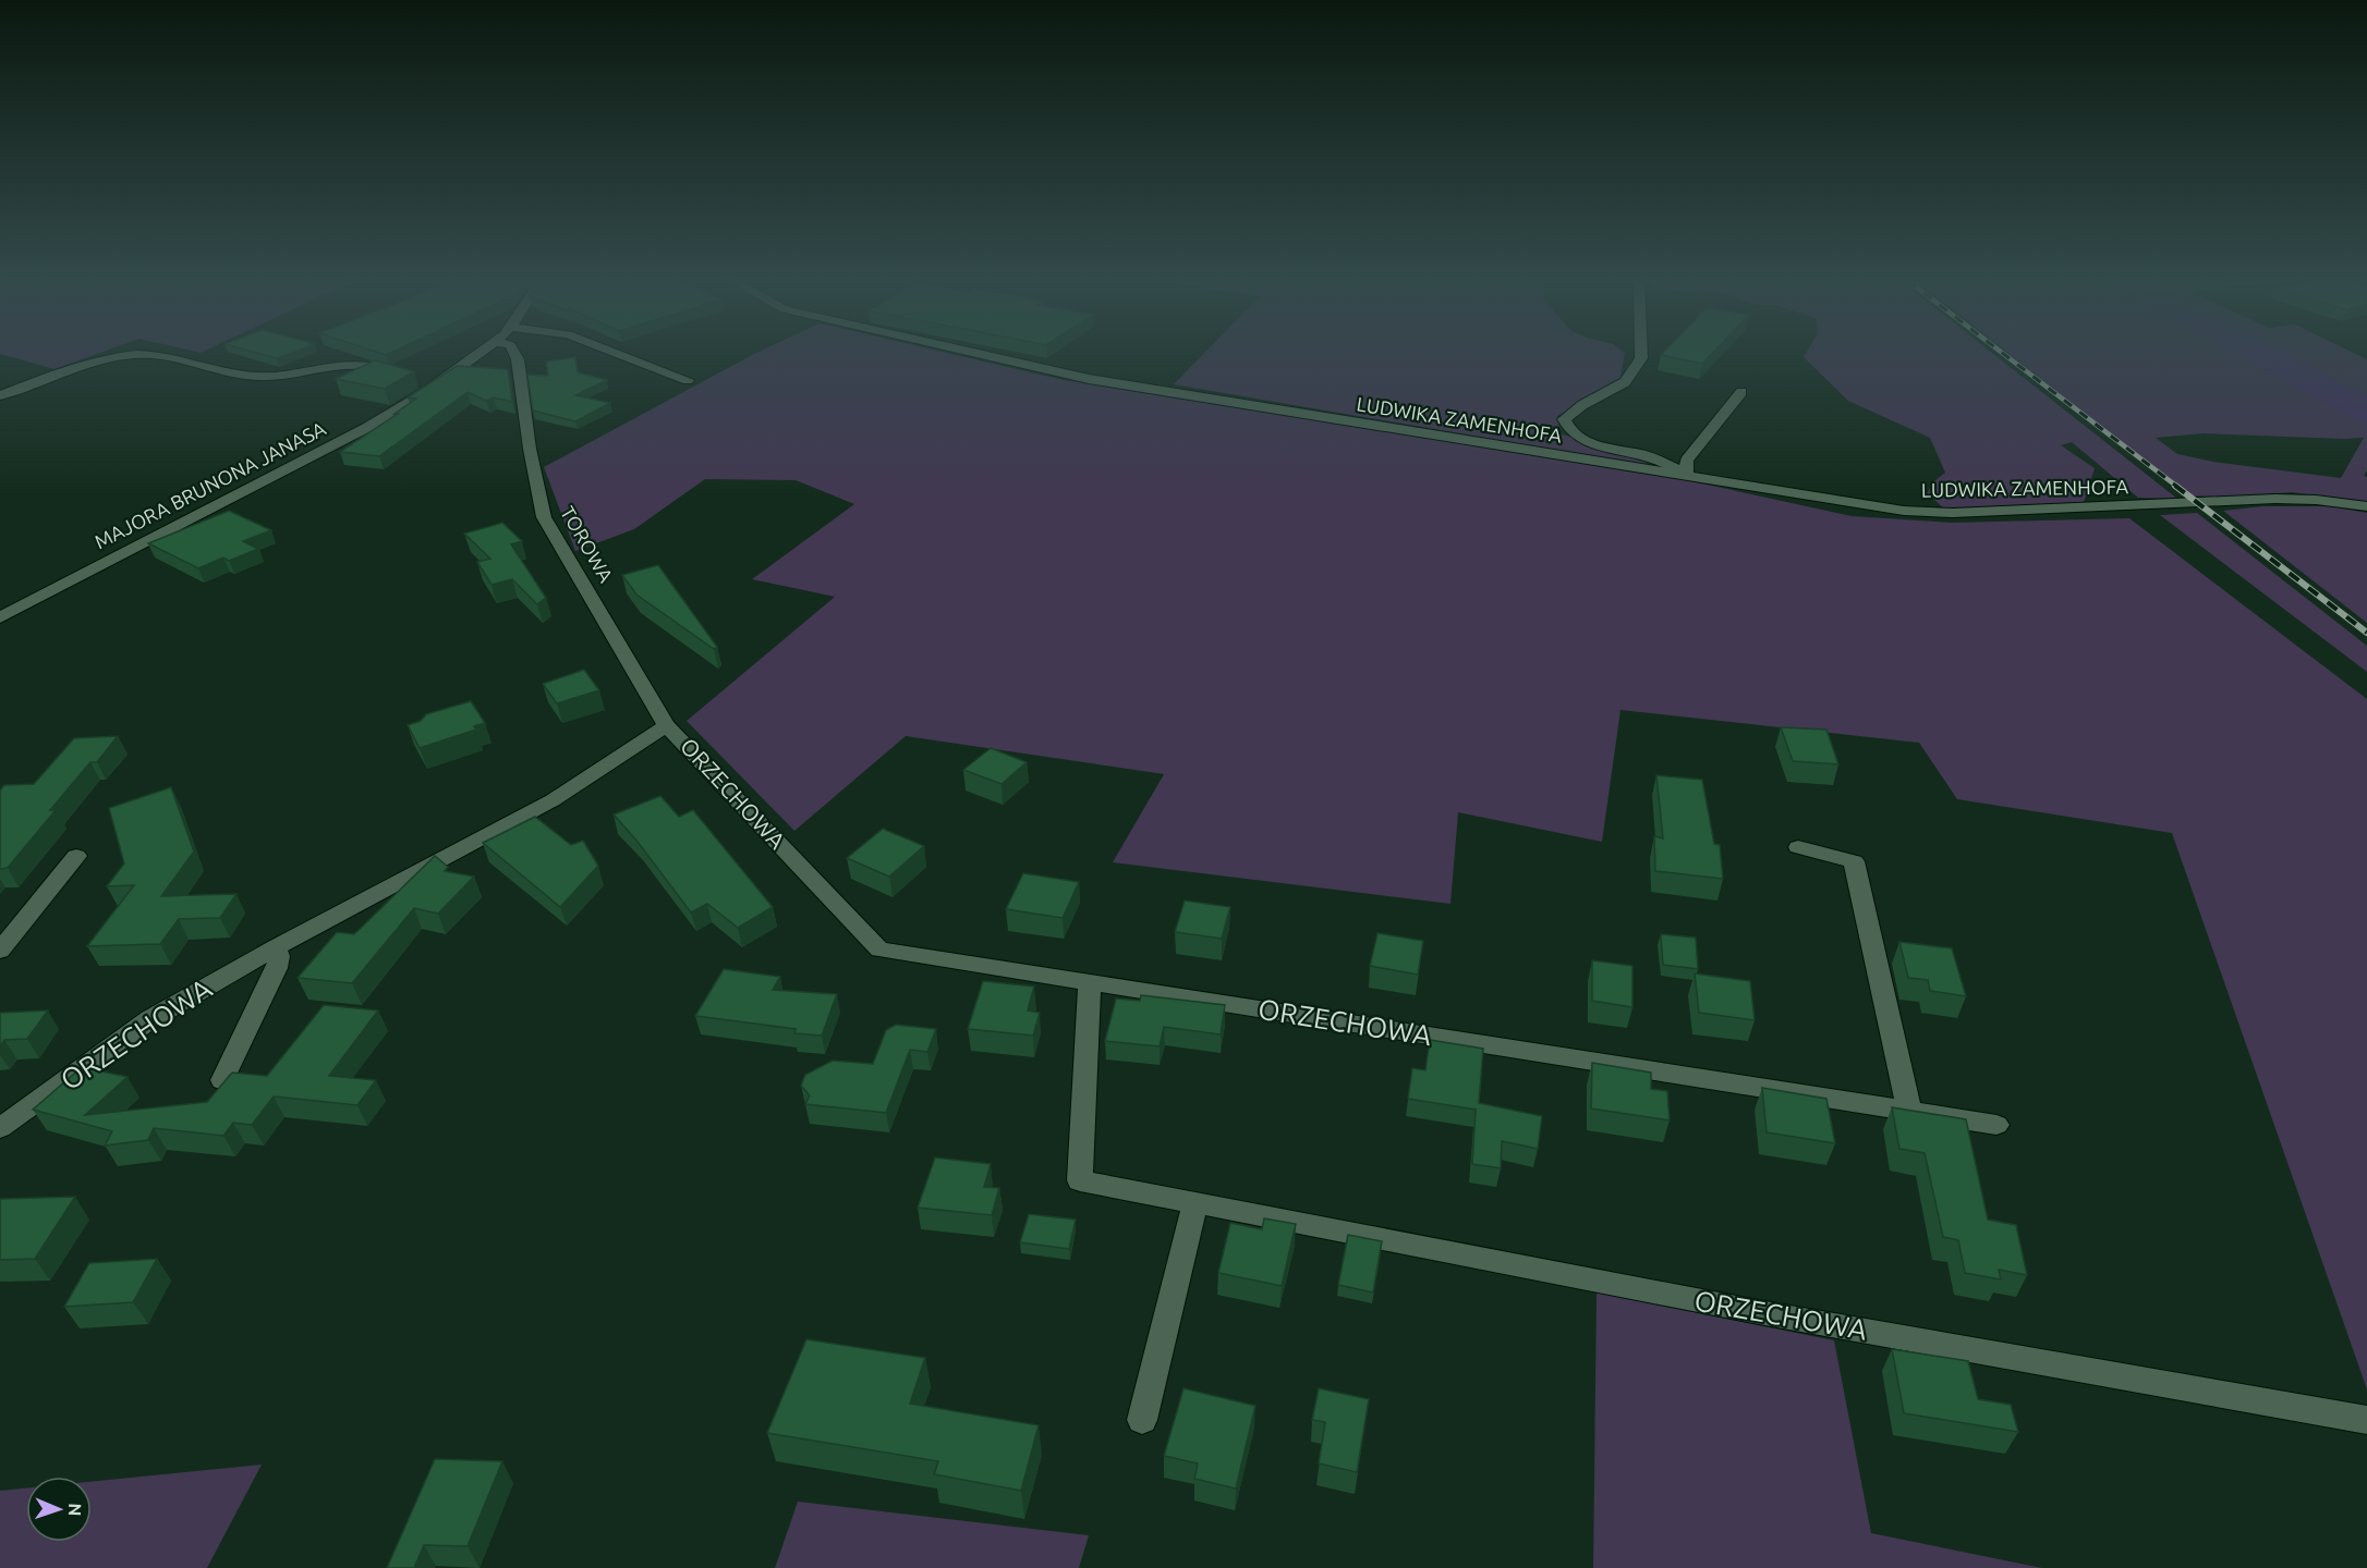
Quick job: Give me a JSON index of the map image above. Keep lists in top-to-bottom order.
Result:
{
  "streets": {
    "street": [
      "LUDWIKA ZAMENHOFA",
      "MAJORA BRUNONA JANASA",
      "TOROWA",
      "ORZECHOWA"
    ]
  },
  "crossings": [
    ["TOROWA", "ORZECHOWA"]
  ],
  "north": "right"
}
